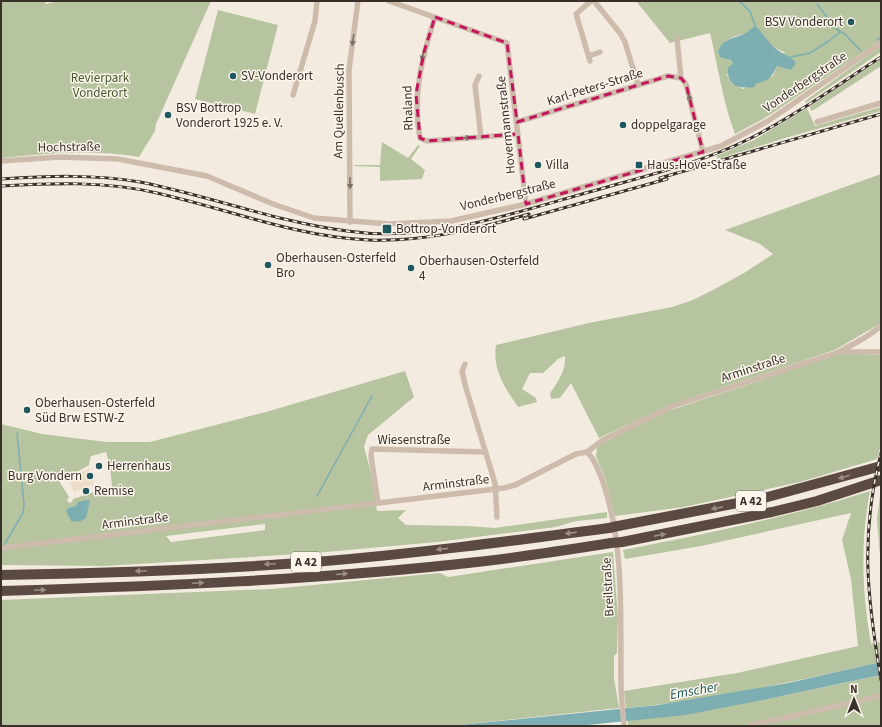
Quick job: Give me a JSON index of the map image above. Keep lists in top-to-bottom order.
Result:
{
  "streets": {
    "highway": ["A 42"],
    "street": [
      "Vonderbergstraße",
      "Karl-Peters-Straße",
      "Rhaland",
      "Am Quellenbusch",
      "Hovermannstraße",
      "Hochstraße",
      "Arminstraße",
      "Wiesenstraße",
      "Breilstraße"
    ]
  },
  "crossings": [
    ["Vonderbergstraße", "Am Quellenbusch"],
    ["Vonderbergstraße", "Hovermannstraße"],
    ["Vonderbergstraße", "Hochstraße"],
    ["Karl-Peters-Straße", "Hovermannstraße"],
    ["Rhaland", "Hovermannstraße"],
    ["Arminstraße", "Wiesenstraße"],
    ["Arminstraße", "Breilstraße"]
  ],
  "water": ["Emscher"],
  "parks": ["Revierpark Vonderort"],
  "places": {
    "other": [
      "BSV Vonderort",
      "SV-Vonderort",
      "BSV Bottrop Vonderort 1925 e. V.",
      "doppelgarage",
      "Villa",
      "Oberhausen-Osterfeld Bro",
      "Oberhausen-Osterfeld 4",
      "Oberhausen-Osterfeld Süd Brw ESTW-Z",
      "Herrenhaus",
      "Burg Vondern",
      "Remise"
    ],
    "transit": ["Haus-Hove-Straße", "Bottrop-Vonderort"]
  },
  "north": "top"
}
